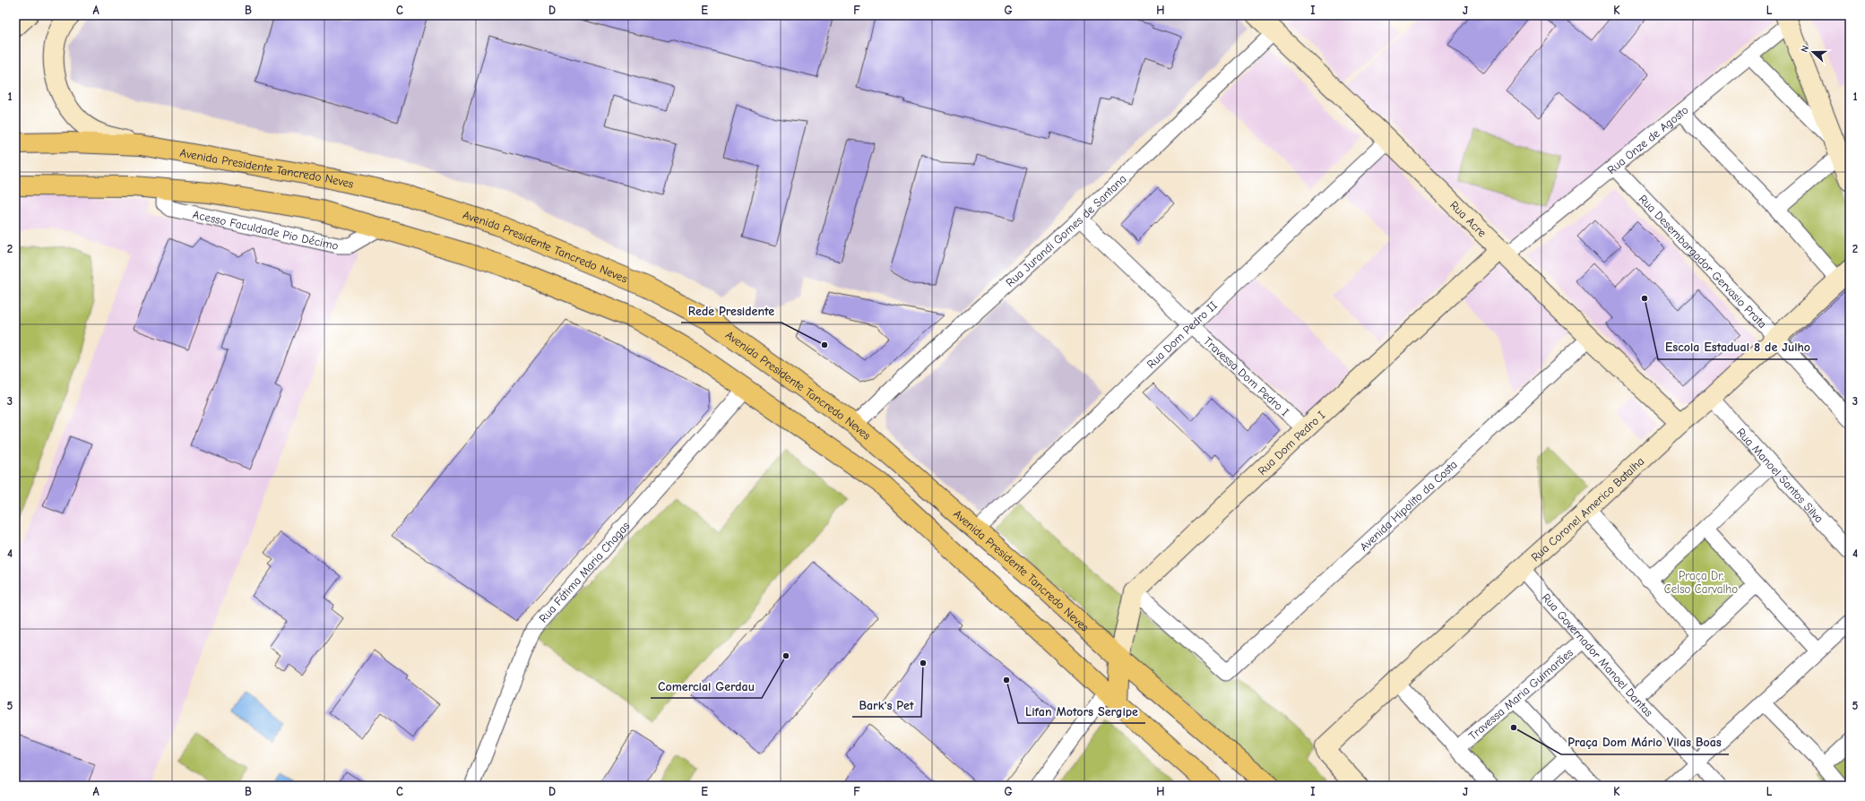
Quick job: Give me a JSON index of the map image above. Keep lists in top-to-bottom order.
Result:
{
  "streets": {
    "main road": ["Avenida Presidente Tancredo Neves"],
    "street": [
      "Rua Onze de Agosto",
      "Rua Acre",
      "Acesso Faculdade Pio Décimo",
      "Rua Jurandi Gomes de Santana",
      "Rua Desembargador Gervasio Prata",
      "Rua Dom Pedro II",
      "Travessa Dom Pedro I",
      "Rua Dom Pedro I",
      "Rua Manoel Santos Silva",
      "Avenida Hipolito da Costa",
      "Rua Coronel Americo Batalha",
      "Rua Fátima Maria Chagas",
      "Rua Governador Manoel Dantas",
      "Travessa Maria Guimarães"
    ]
  },
  "crossings": [
    ["Rua Onze de Agosto", "Rua Acre"],
    ["Rua Onze de Agosto", "Rua Desembargador Gervasio Prata"],
    ["Rua Onze de Agosto", "Rua Dom Pedro I"],
    ["Avenida Presidente Tancredo Neves", "Rua Jurandi Gomes de Santana"],
    ["Avenida Presidente Tancredo Neves", "Rua Dom Pedro II"],
    ["Rua Acre", "Rua Jurandi Gomes de Santana"],
    ["Rua Acre", "Rua Dom Pedro II"],
    ["Rua Acre", "Rua Dom Pedro I"],
    ["Rua Acre", "Avenida Hipolito da Costa"],
    ["Rua Acre", "Rua Coronel Americo Batalha"],
    ["Rua Jurandi Gomes de Santana", "Travessa Dom Pedro I"],
    ["Rua Desembargador Gervasio Prata", "Rua Coronel Americo Batalha"],
    ["Rua Dom Pedro II", "Travessa Dom Pedro I"],
    ["Travessa Dom Pedro I", "Rua Dom Pedro I"],
    ["Rua Dom Pedro I", "Avenida Hipolito da Costa"],
    ["Rua Manoel Santos Silva", "Rua Coronel Americo Batalha"],
    ["Rua Coronel Americo Batalha", "Rua Governador Manoel Dantas"],
    ["Rua Governador Manoel Dantas", "Travessa Maria Guimarães"]
  ],
  "parks": ["Praça Dr. Celso Carvalho"],
  "places": [
    "Escola Estadual 8 de Julho",
    "Rede Presidente",
    "Comercial Gerdau",
    "Bark's Pet",
    "Lifan Motors Sergipe",
    "Praça Dom Mário Vilas Boas"
  ],
  "north": "left",
  "grid": {
    "columns": [
      "A",
      "B",
      "C",
      "D",
      "E",
      "F",
      "G",
      "H",
      "I",
      "J",
      "K",
      "L"
    ],
    "rows": [
      "1",
      "2",
      "3",
      "4",
      "5"
    ]
  }
}
